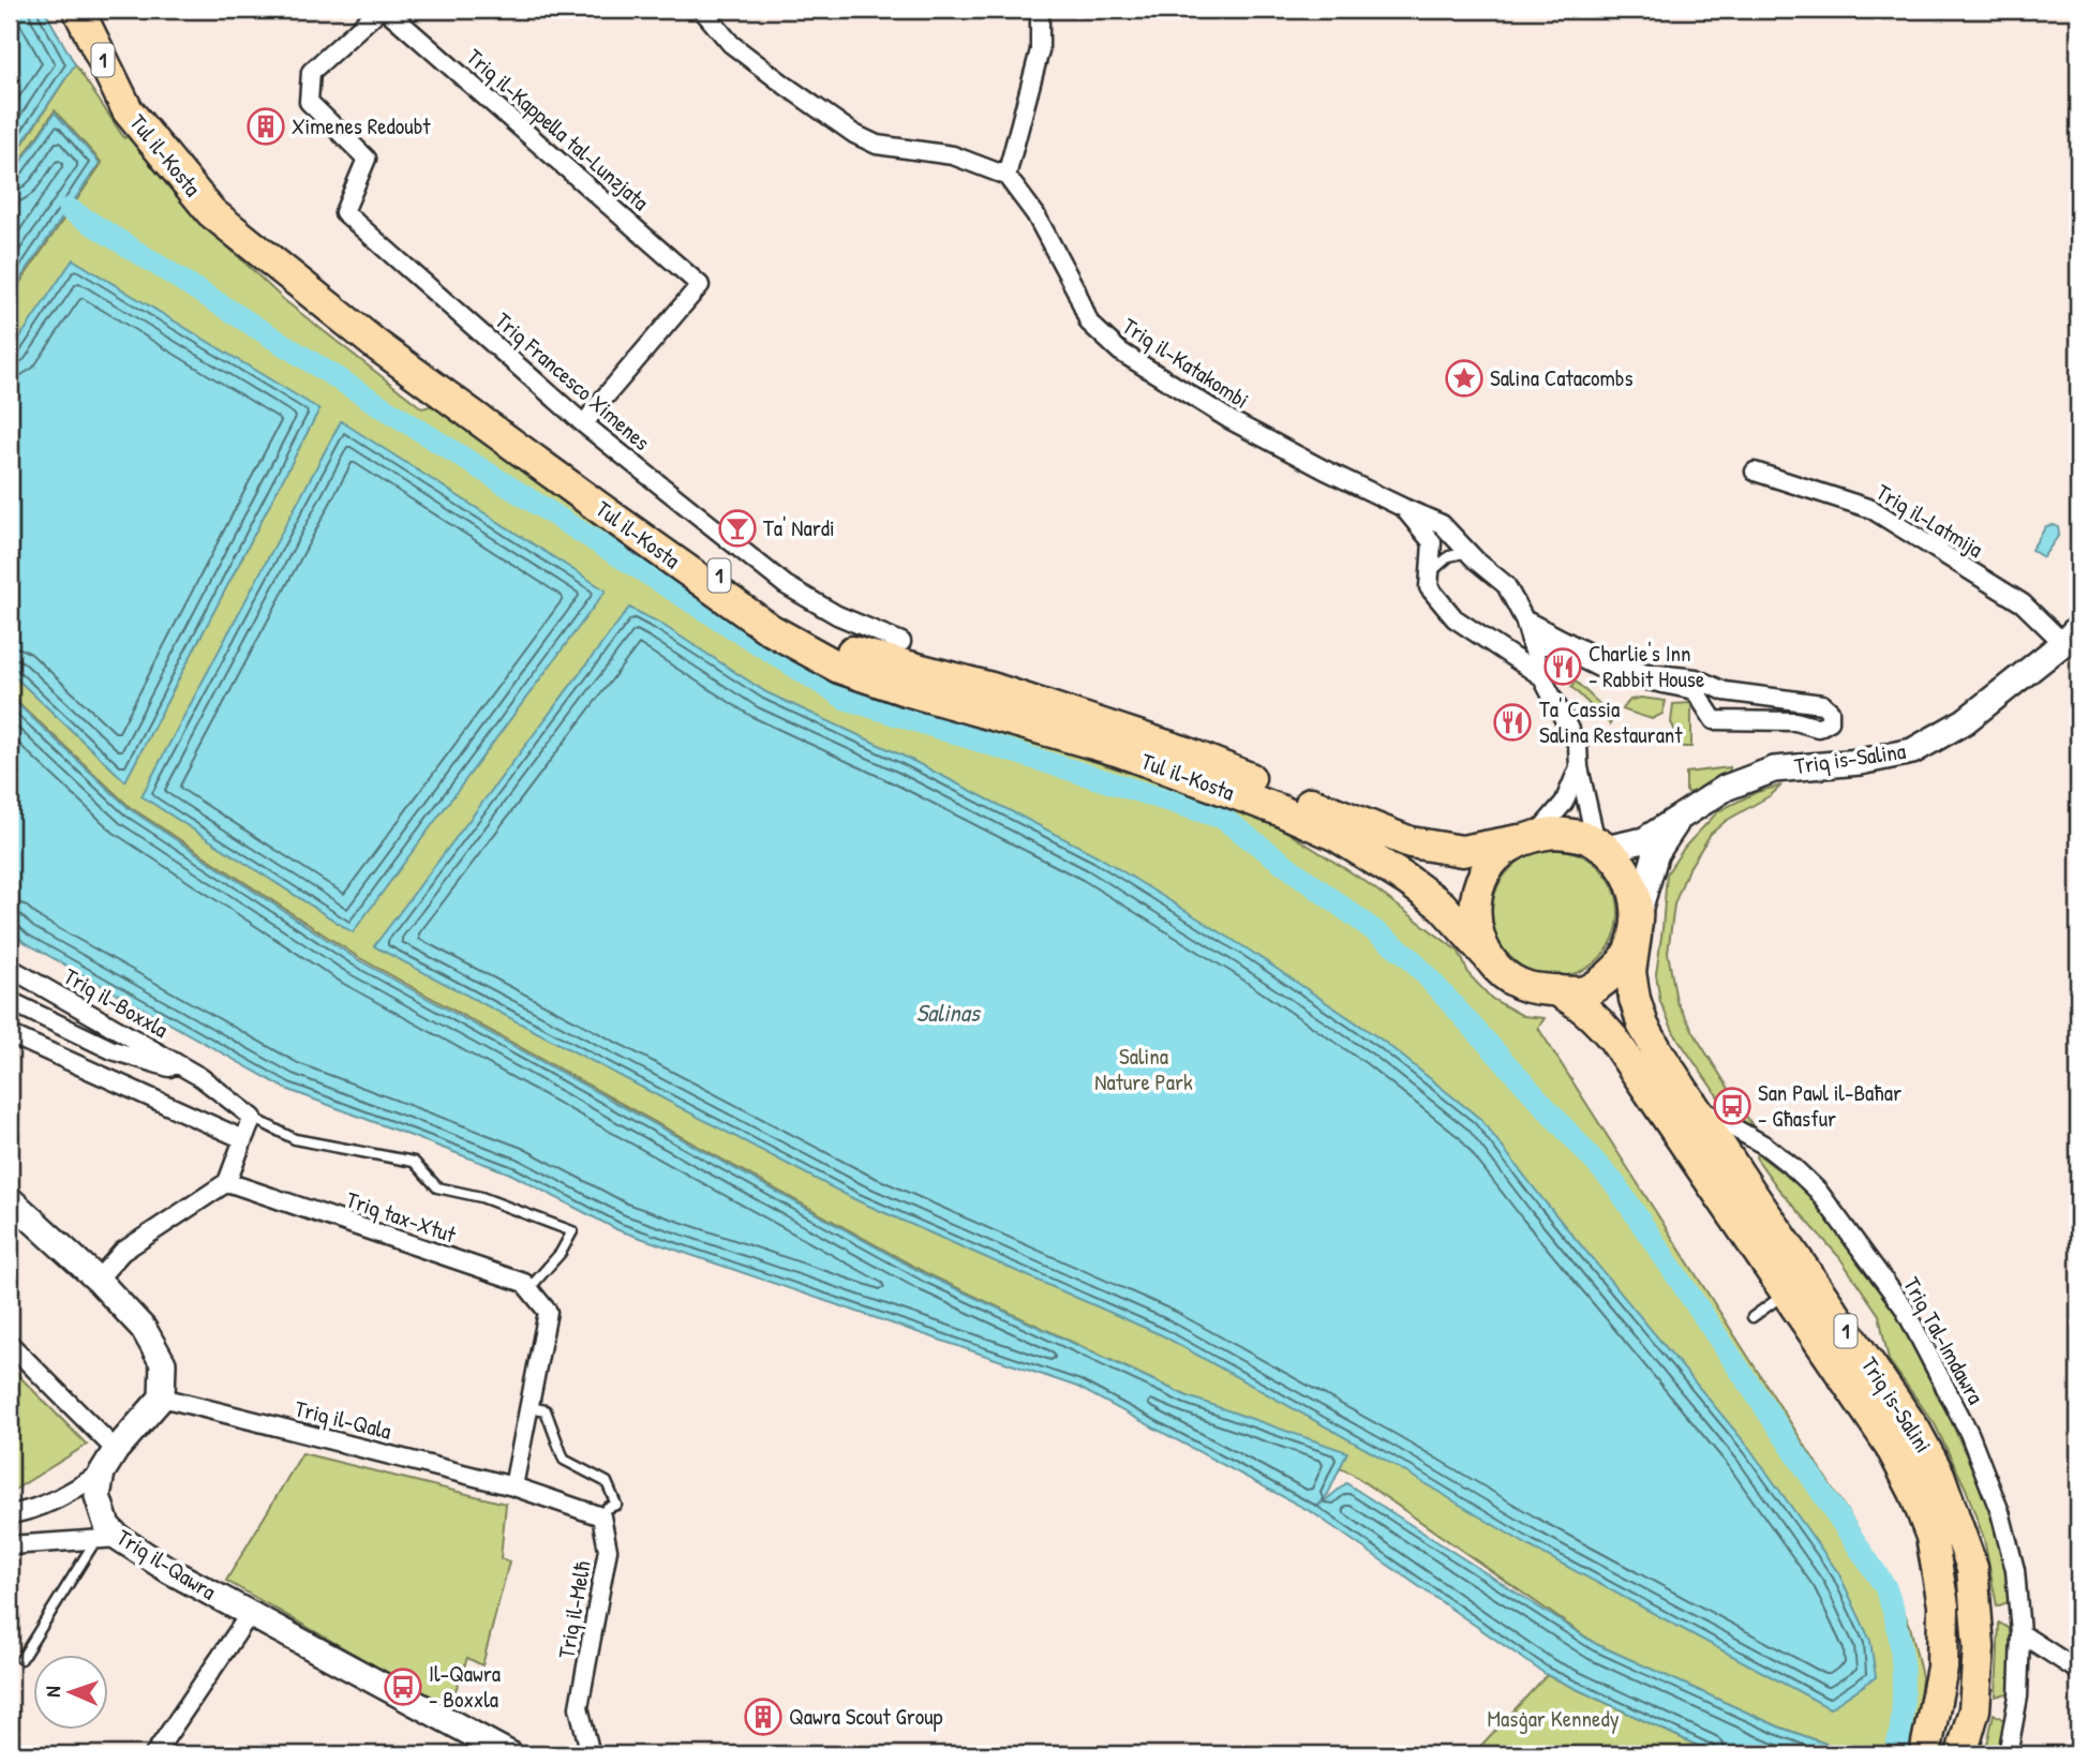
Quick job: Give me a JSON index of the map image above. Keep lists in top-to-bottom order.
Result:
{
  "streets": {
    "highway": ["1", "Tul il-Kosta", "Triq is-Salini"],
    "street": [
      "Triq il-Kappella tal-Lunzjata",
      "Triq il-Katakombi",
      "Triq Francesco Ximenes",
      "Triq il-Latmija",
      "Triq is-Salina",
      "Triq il-Boxxla",
      "Triq tax-Xtut",
      "Triq Tal-Imdawra",
      "Triq il-Qala",
      "Triq il-Qawra",
      "Triq il-Melħ"
    ]
  },
  "crossings": [
    ["1", "Tul il-Kosta"],
    ["1", "Triq il-Katakombi"],
    ["1", "Triq is-Salina"],
    ["1", "Triq is-Salini"],
    ["Triq il-Kappella tal-Lunzjata", "Triq Francesco Ximenes"],
    ["Tul il-Kosta", "Triq il-Katakombi"],
    ["Tul il-Kosta", "Triq is-Salina"],
    ["Tul il-Kosta", "Triq is-Salini"],
    ["Triq il-Katakombi", "Triq is-Salina"],
    ["Triq il-Katakombi", "Triq is-Salini"],
    ["Triq il-Latmija", "Triq is-Salina"],
    ["Triq is-Salina", "Triq is-Salini"],
    ["Triq Tal-Imdawra", "Triq is-Salini"],
    ["Triq il-Qala", "Triq il-Qawra"]
  ],
  "water": ["Salinas"],
  "parks": ["Salina Nature Park", "Masġar Kennedy"],
  "places": {
    "building": ["Ximenes Redoubt", "Qawra Scout Group"],
    "place": ["Salina Catacombs"],
    "bar": ["Ta' Nardi"],
    "restaurant": ["Charlie's Inn - Rabbit House", "Ta' Cassia Salina Restaurant"],
    "bus stop": ["San Pawl il-Baħar - Għasfur", "Il-Qawra - Boxxla"]
  },
  "north": "left"
}
